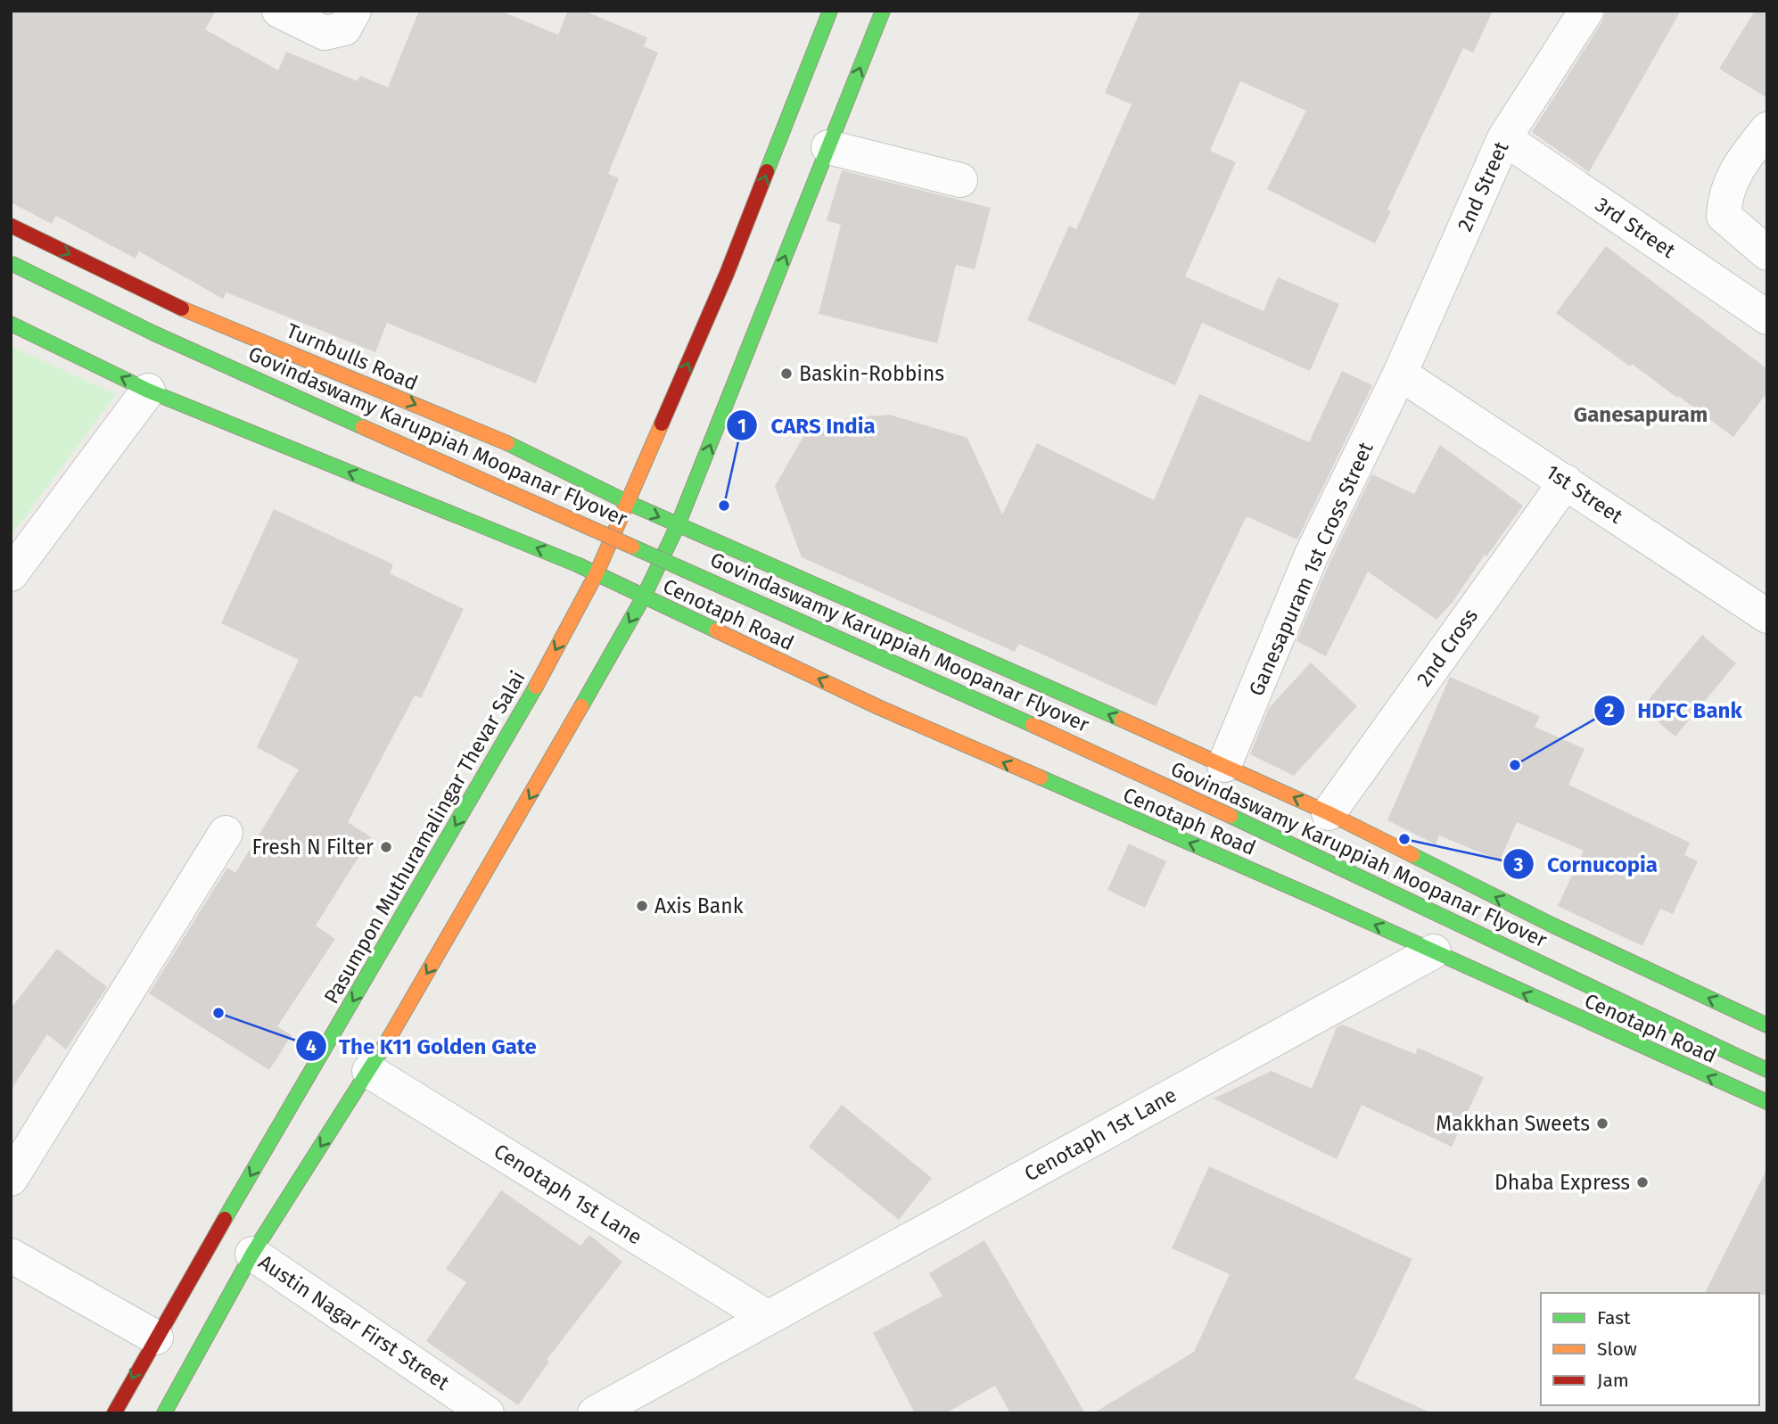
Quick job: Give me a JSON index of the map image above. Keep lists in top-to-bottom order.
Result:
{
  "streets": {
    "main road": [
      "Turnbulls Road",
      "Govindaswamy Karuppiah Moopanar Flyover",
      "Cenotaph Road",
      "Pasumpon Muthuramalingar Thevar Salai"
    ],
    "street": [
      "2nd Street",
      "3rd Street",
      "1st Street",
      "Ganesapuram 1st Cross Street",
      "2nd Cross",
      "Cenotaph 1st Lane",
      "Austin Nagar First Street"
    ]
  },
  "crossings": [
    ["2nd Street", "3rd Street"],
    ["2nd Street", "1st Street"],
    ["2nd Street", "Ganesapuram 1st Cross Street"],
    ["Turnbulls Road", "Pasumpon Muthuramalingar Thevar Salai"],
    ["1st Street", "Ganesapuram 1st Cross Street"],
    ["1st Street", "2nd Cross"],
    ["Cenotaph Road", "Pasumpon Muthuramalingar Thevar Salai"],
    ["Cenotaph Road", "Cenotaph 1st Lane"]
  ],
  "districts": ["Ganesapuram"],
  "places": [
    "Baskin-Robbins",
    "CARS India",
    "HDFC Bank",
    "Cornucopia",
    "Fresh N Filter",
    "Axis Bank",
    "The K11 Golden Gate",
    "Makkhan Sweets",
    "Dhaba Express"
  ],
  "legend": ["Fast", "Slow", "Jam"]
}
